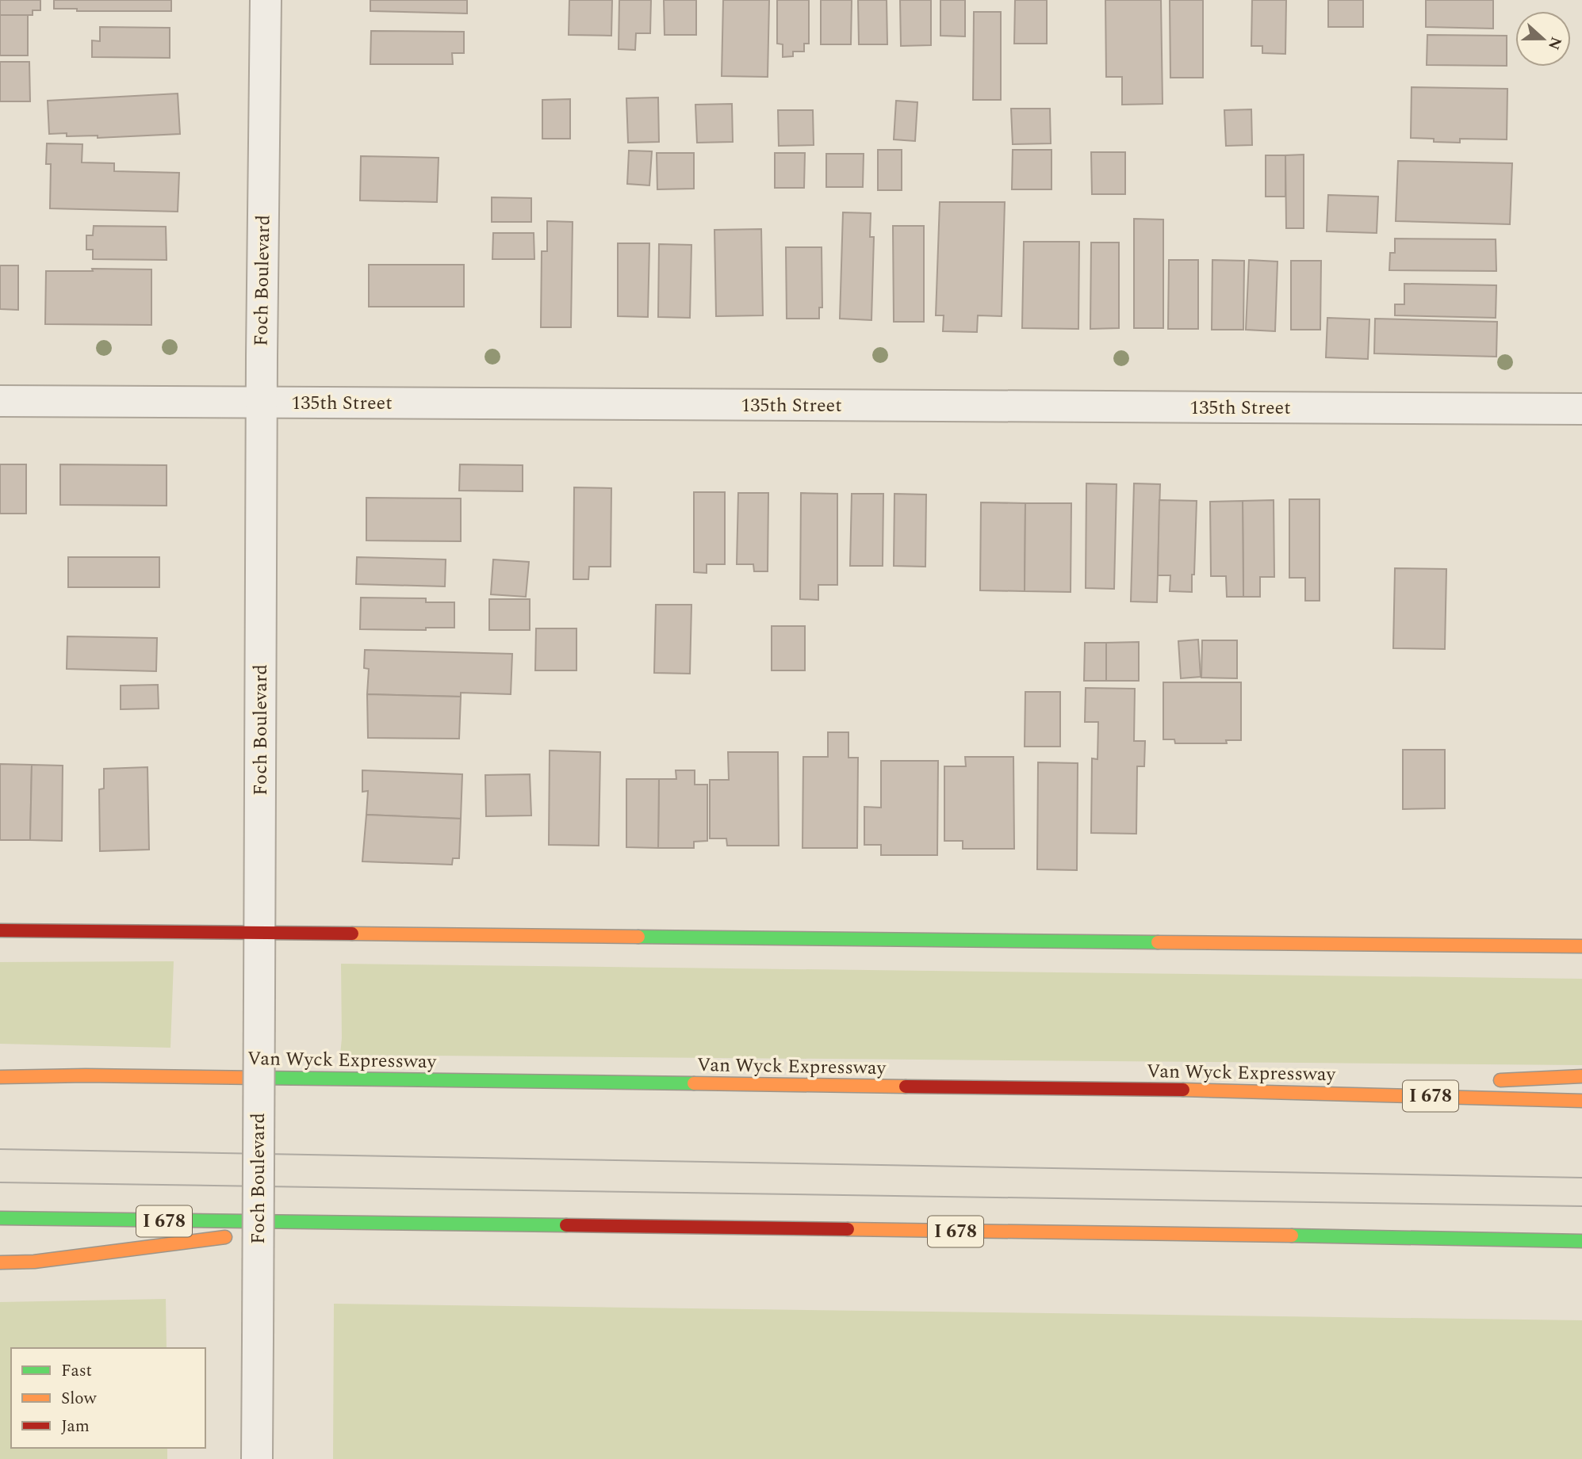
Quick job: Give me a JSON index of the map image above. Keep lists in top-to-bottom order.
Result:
{
  "streets": {
    "main road": ["Van Wyck Expressway", "I 678"],
    "street": ["Foch Boulevard", "135th Street"]
  },
  "crossings": [
    ["Foch Boulevard", "135th Street"]
  ],
  "legend": ["Fast", "Slow", "Jam"],
  "north": "right"
}
